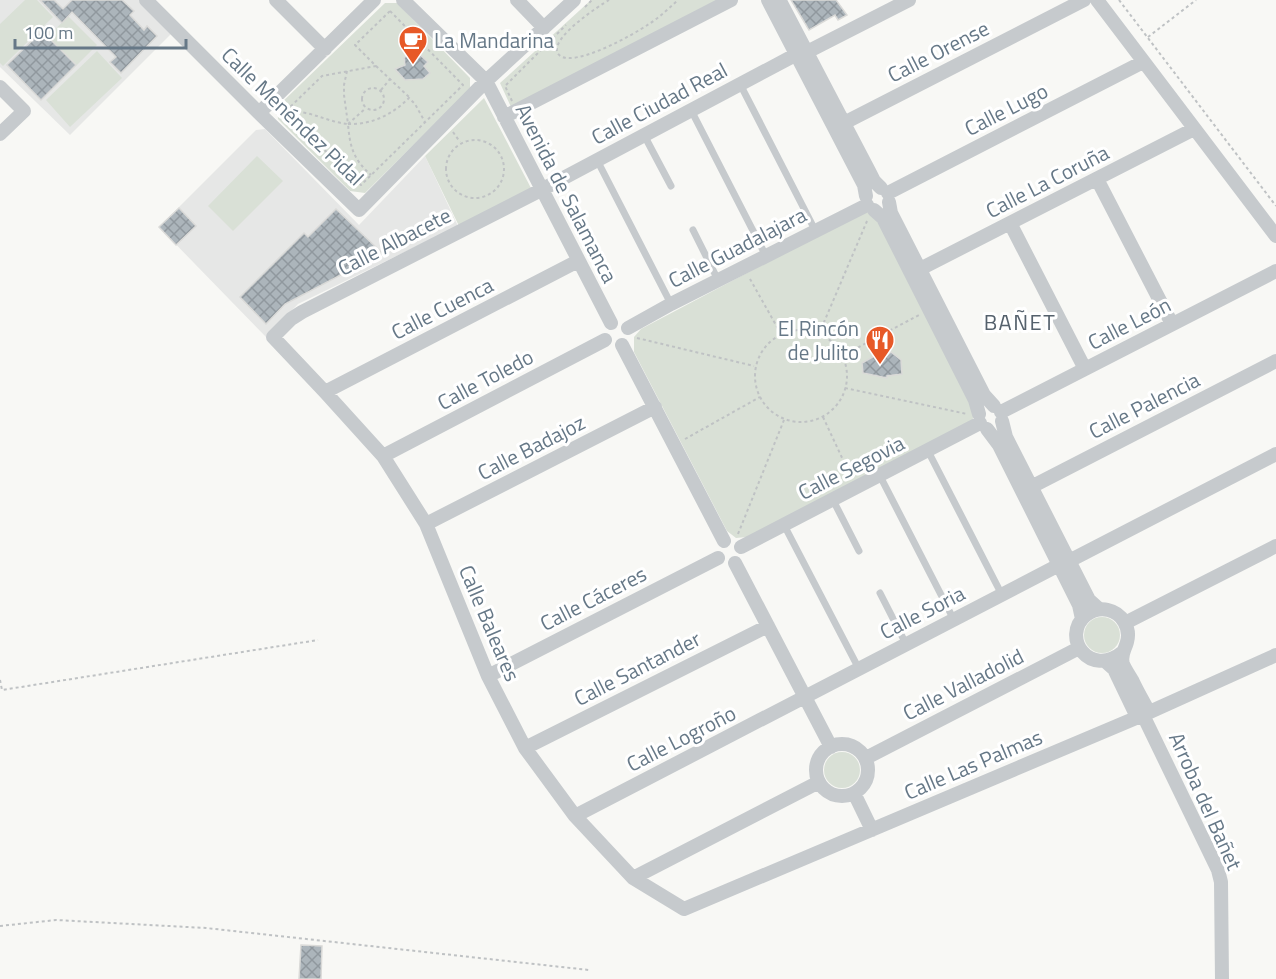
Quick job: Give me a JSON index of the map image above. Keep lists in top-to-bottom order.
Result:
{
  "streets": {
    "street": [
      "Calle Orense",
      "Calle Ciudad Real",
      "Calle Lugo",
      "Calle Menéndez Pidal",
      "Calle La Coruña",
      "Avenida de Salamanca",
      "Calle Albacete",
      "Calle Guadalajara",
      "Calle Cuenca",
      "Calle León",
      "Calle Toledo",
      "Calle Palencia",
      "Calle Badajoz",
      "Calle Segovia",
      "Calle Cáceres",
      "Calle Soria",
      "Calle Baleares",
      "Calle Santander",
      "Calle Valladolid",
      "Calle Logroño",
      "Calle Las Palmas",
      "Arroba del Bañet"
    ]
  },
  "crossings": [
    ["Calle Ciudad Real", "Avenida de Salamanca"],
    ["Calle Ciudad Real", "Calle Albacete"],
    ["Calle Menéndez Pidal", "Avenida de Salamanca"],
    ["Avenida de Salamanca", "Calle Albacete"],
    ["Avenida de Salamanca", "Calle Guadalajara"],
    ["Avenida de Salamanca", "Calle Cuenca"],
    ["Avenida de Salamanca", "Calle Toledo"],
    ["Calle Albacete", "Calle Baleares"],
    ["Calle Guadalajara", "Calle Toledo"],
    ["Calle Cuenca", "Calle Baleares"],
    ["Calle Toledo", "Calle Baleares"],
    ["Calle Badajoz", "Calle Baleares"],
    ["Calle Segovia", "Calle Cáceres"],
    ["Calle Cáceres", "Calle Baleares"],
    ["Calle Soria", "Calle Logroño"],
    ["Calle Baleares", "Calle Santander"],
    ["Calle Baleares", "Calle Logroño"],
    ["Calle Baleares", "Calle Las Palmas"],
    ["Calle Las Palmas", "Arroba del Bañet"]
  ],
  "districts": ["BAÑET"],
  "places": {
    "cafe": ["La Mandarina"],
    "restaurant": ["El Rincón de Julito"]
  },
  "scale_bar": "100 m"
}
